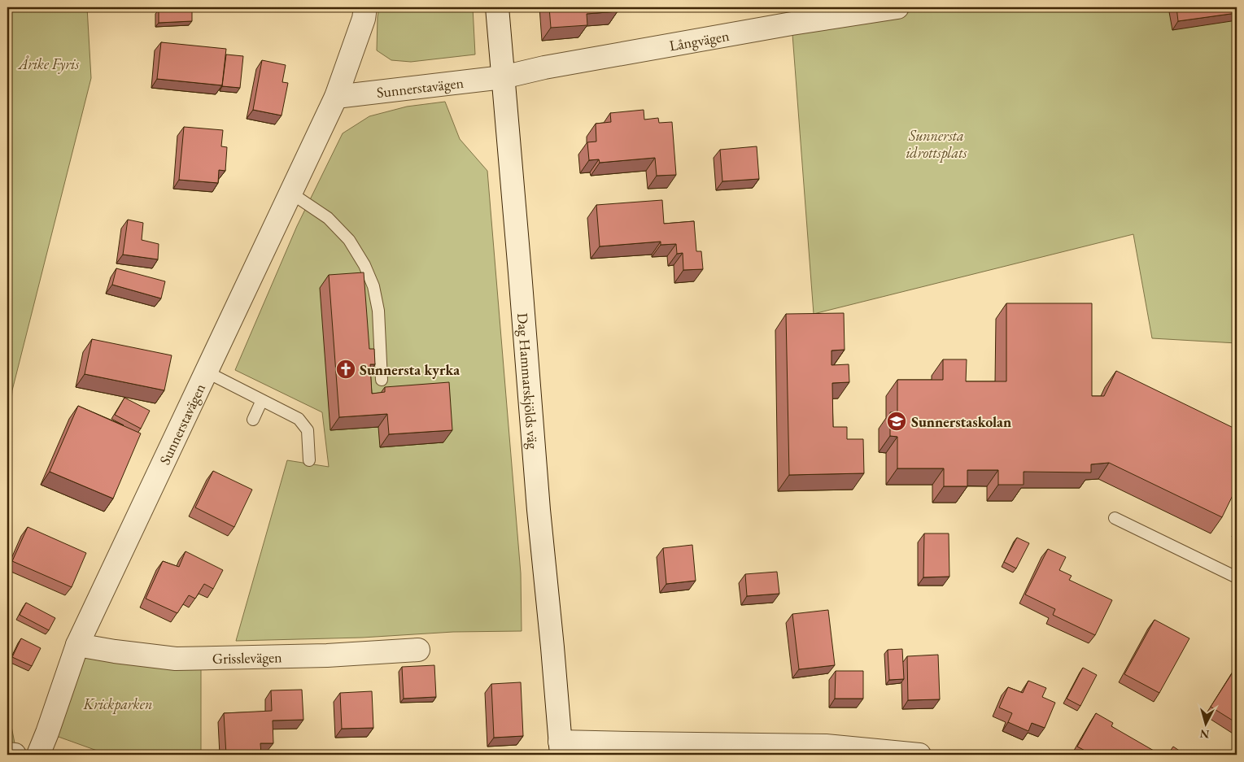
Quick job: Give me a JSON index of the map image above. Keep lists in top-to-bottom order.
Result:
{
  "streets": {
    "street": [
      "Långvägen",
      "Sunnerstavägen",
      "Dag Hammarskjölds väg",
      "Grisslevägen"
    ]
  },
  "crossings": [
    ["Långvägen", "Sunnerstavägen"],
    ["Långvägen", "Dag Hammarskjölds väg"],
    ["Sunnerstavägen", "Dag Hammarskjölds väg"],
    ["Sunnerstavägen", "Grisslevägen"]
  ],
  "parks": ["Årike Fyris", "Sunnersta idrottsplats", "Krickparken"],
  "places": {
    "church": ["Sunnersta kyrka"],
    "school or university": ["Sunnerstaskolan"]
  },
  "north": "bottom"
}
